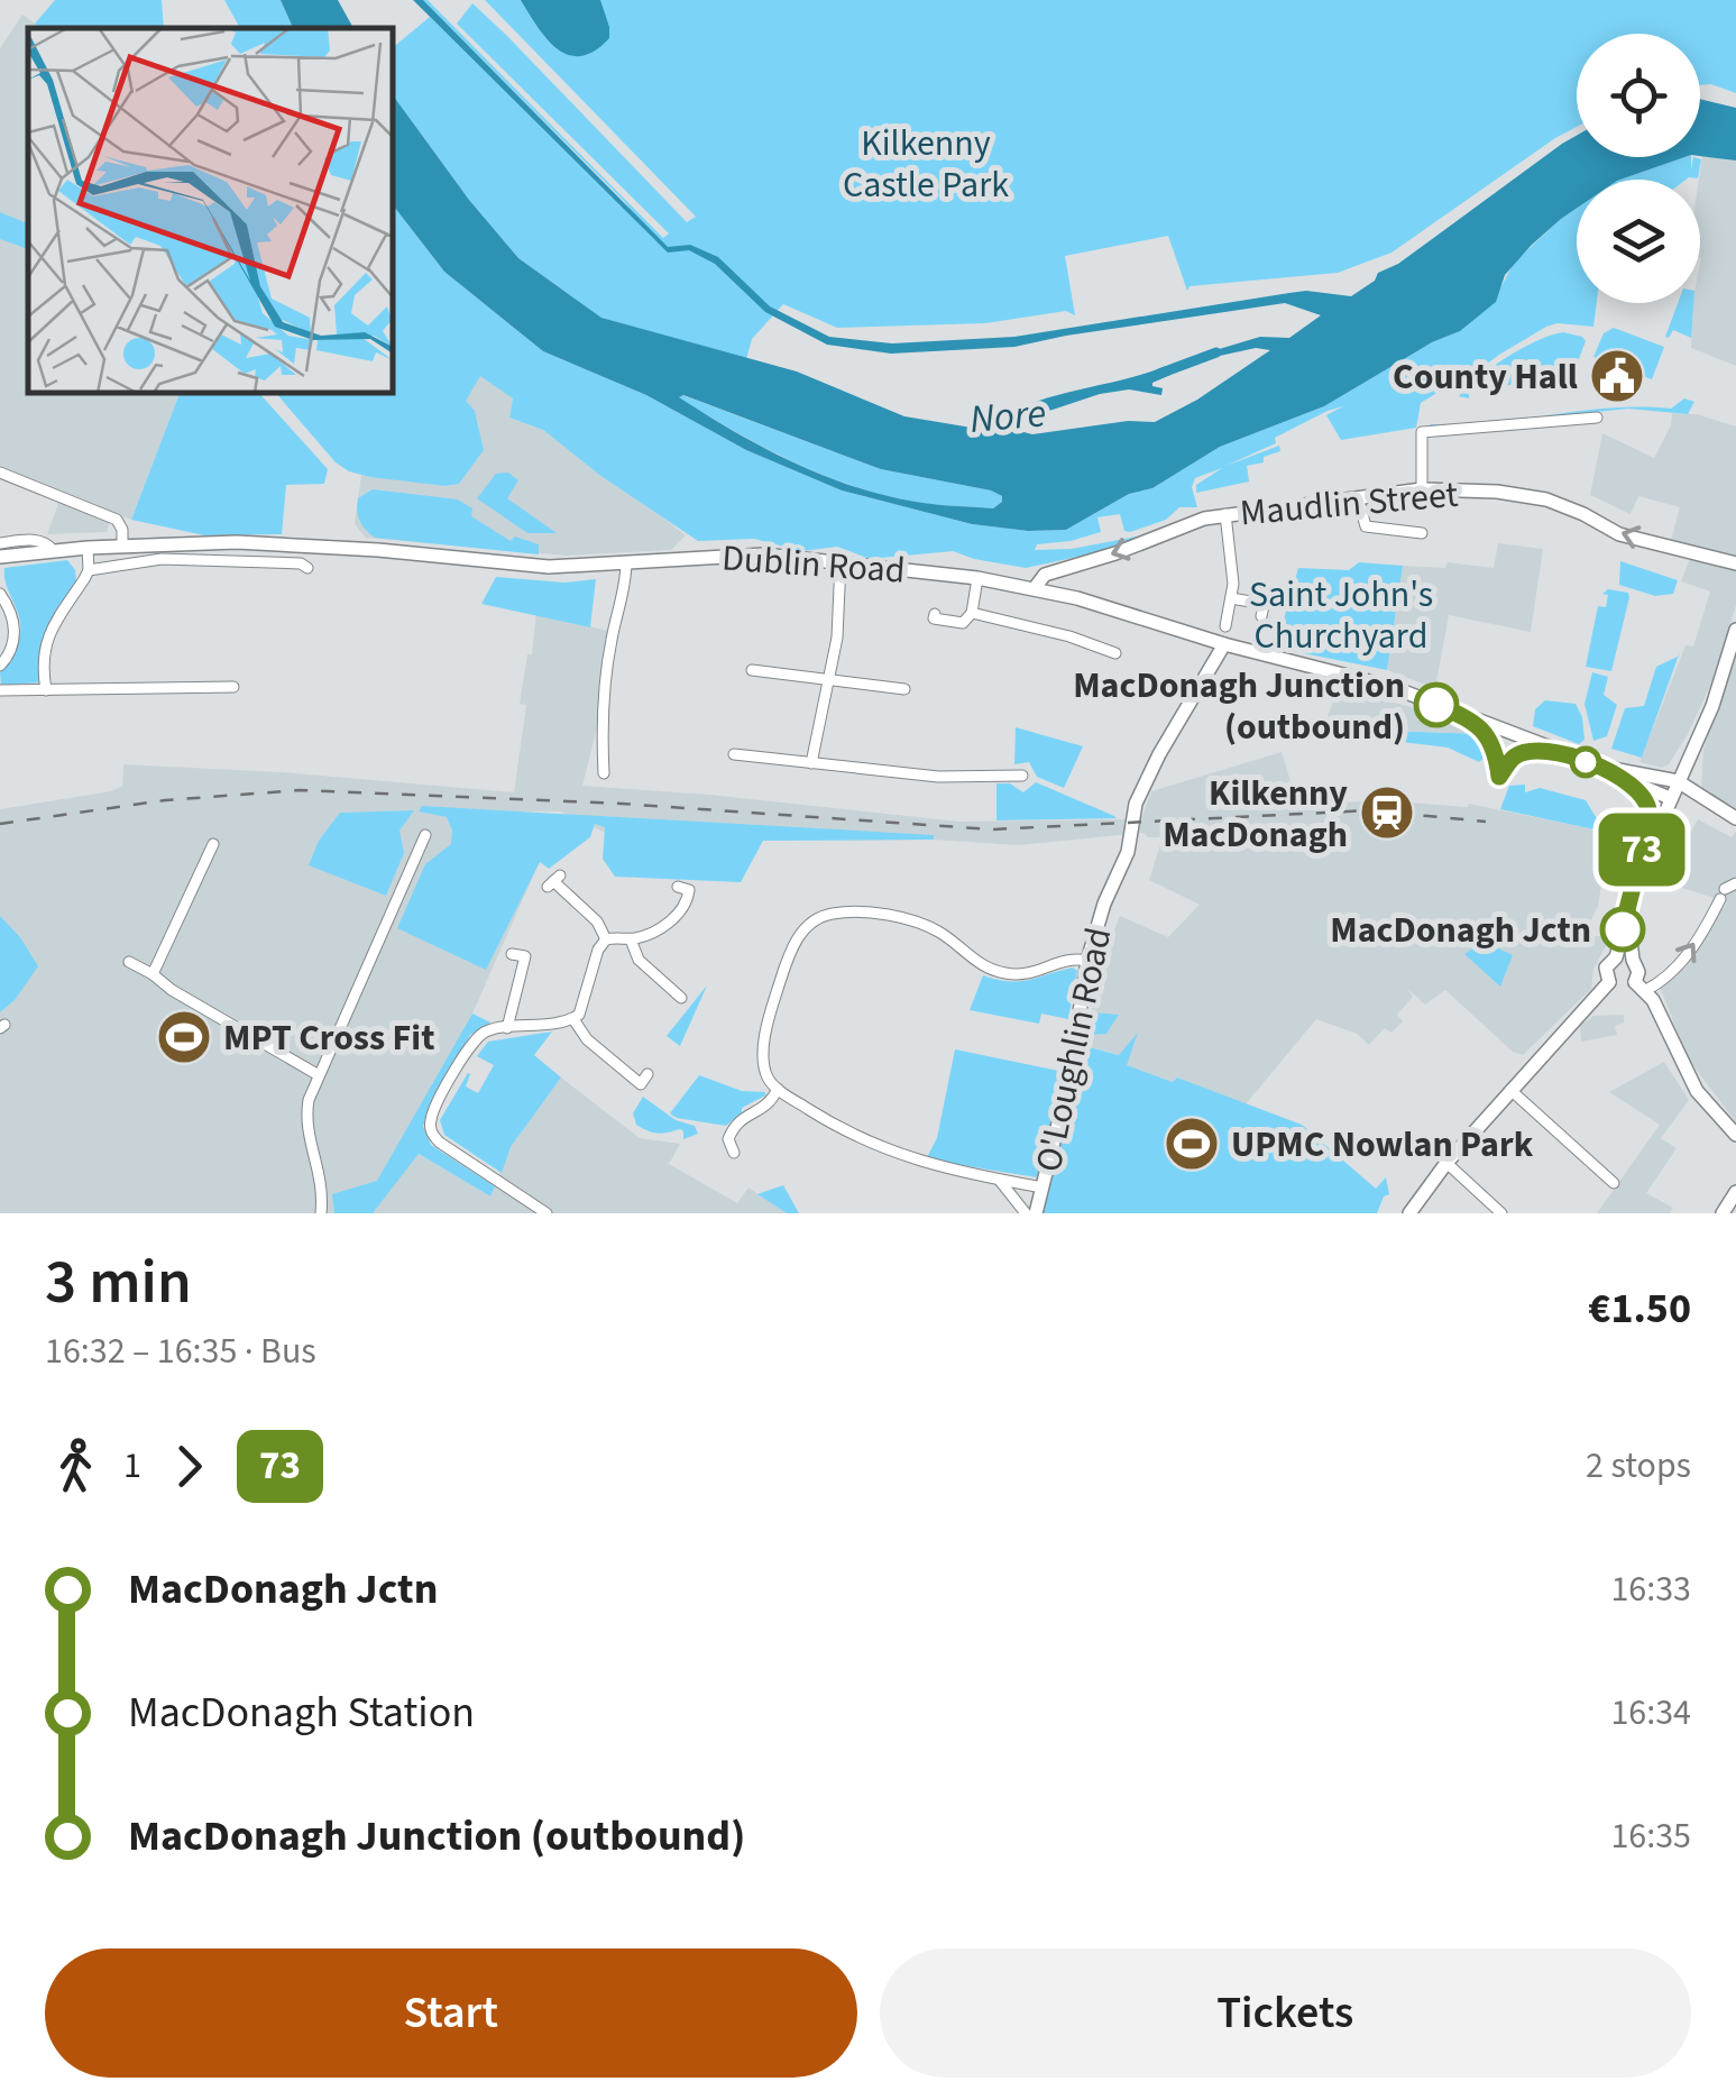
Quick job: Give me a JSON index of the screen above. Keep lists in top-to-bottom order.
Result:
{
  "streets": {
    "main road": ["Maudlin Street", "Dublin Road", "O'Loughlin Road"]
  },
  "crossings": [
    ["Maudlin Street", "Dublin Road"],
    ["Dublin Road", "O'Loughlin Road"]
  ],
  "one_way": ["Maudlin Street"],
  "water": ["Nore"],
  "parks": ["Kilkenny Castle Park", "Saint John's Churchyard"],
  "places": {
    "public building": ["County Hall"],
    "other": ["MacDonagh Junction (outbound)", "MacDonagh Jctn"],
    "station": ["Kilkenny MacDonagh"],
    "sports": ["MPT Cross Fit", "UPMC Nowlan Park"]
  },
  "lines": ["bus line 73"],
  "page": {
    "on_map": "73",
    "heading": ["3 min", "16:32 – 16:35 · Bus", "€1.50"],
    "legs": ["1", "73", "2 stops"],
    "list": [
      {
        "name": "MacDonagh Jctn",
        "value": "16:33"
      },
      {
        "name": "MacDonagh Station",
        "value": "16:34"
      },
      {
        "name": "MacDonagh Junction (outbound)",
        "value": "16:35"
      }
    ],
    "buttons": ["Start", "Tickets"]
  }
}
